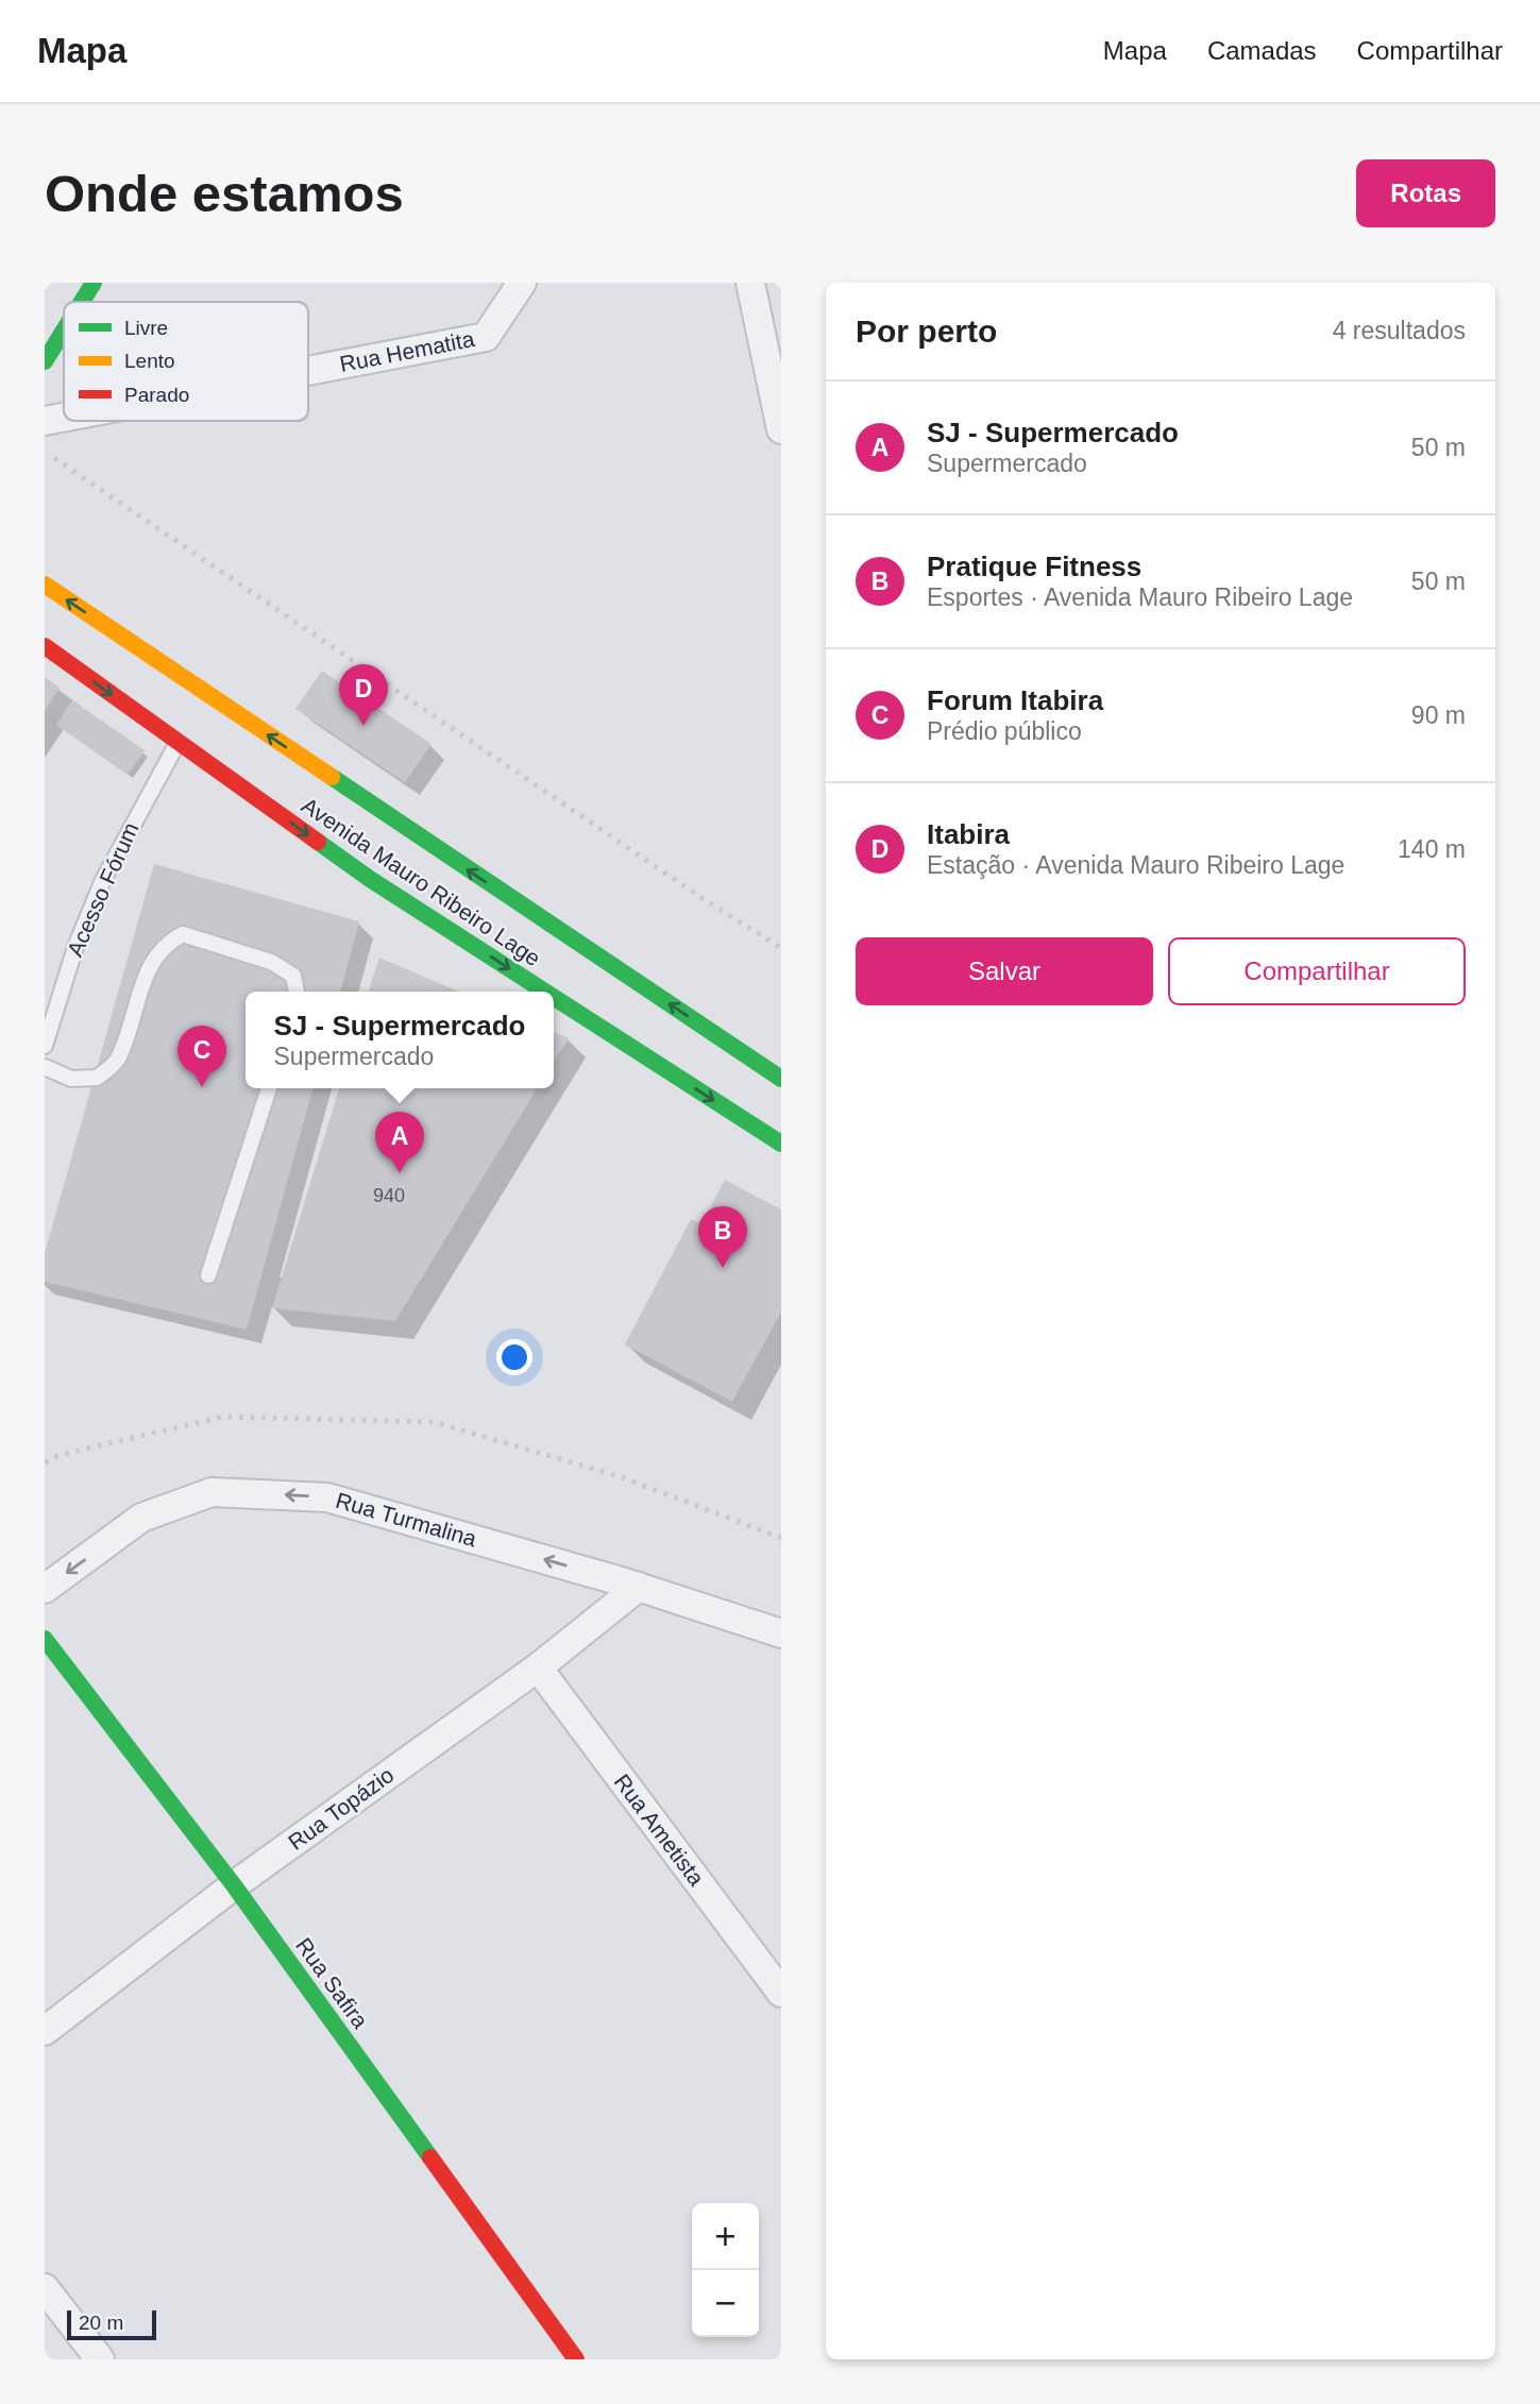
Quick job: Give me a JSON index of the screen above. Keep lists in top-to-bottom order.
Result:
{
  "streets": {
    "street": [
      "Rua Hematita",
      "Avenida Mauro Ribeiro Lage",
      "Rua Turmalina",
      "Rua Topázio",
      "Rua Ametista",
      "Rua Safira"
    ],
    "lane": ["Acesso Fórum"]
  },
  "crossings": [
    ["Avenida Mauro Ribeiro Lage", "Acesso Fórum"],
    ["Rua Turmalina", "Rua Topázio"],
    ["Rua Topázio", "Rua Ametista"],
    ["Rua Topázio", "Rua Safira"]
  ],
  "one_way": ["Rua Turmalina"],
  "house_numbers": ["940"],
  "legend": ["Livre", "Lento", "Parado"],
  "scale_bar": "20 m",
  "page": {
    "header": "Mapa",
    "nav": ["Mapa", "Camadas", "Compartilhar"],
    "buttons": [
      "Rotas",
      ["Salvar", "Compartilhar"]
    ],
    "title": "Onde estamos",
    "heading": ["Por perto", "4 resultados"],
    "list": [
      {
        "mark": "A",
        "name": "SJ - Supermercado",
        "note": "Supermercado",
        "value": "50 m"
      },
      {
        "mark": "B",
        "name": "Pratique Fitness",
        "note": "Esportes · Avenida Mauro Ribeiro Lage",
        "value": "50 m"
      },
      {
        "mark": "C",
        "name": "Forum Itabira",
        "note": "Prédio público",
        "value": "90 m"
      },
      {
        "mark": "D",
        "name": "Itabira",
        "note": "Estação · Avenida Mauro Ribeiro Lage",
        "value": "140 m"
      }
    ],
    "pins": [
      "D",
      "C",
      "A",
      "B"
    ],
    "popup": ["SJ - Supermercado", "Supermercado"],
    "map_buttons": ["+", "−"],
    "scale": "20 m"
  }
}
